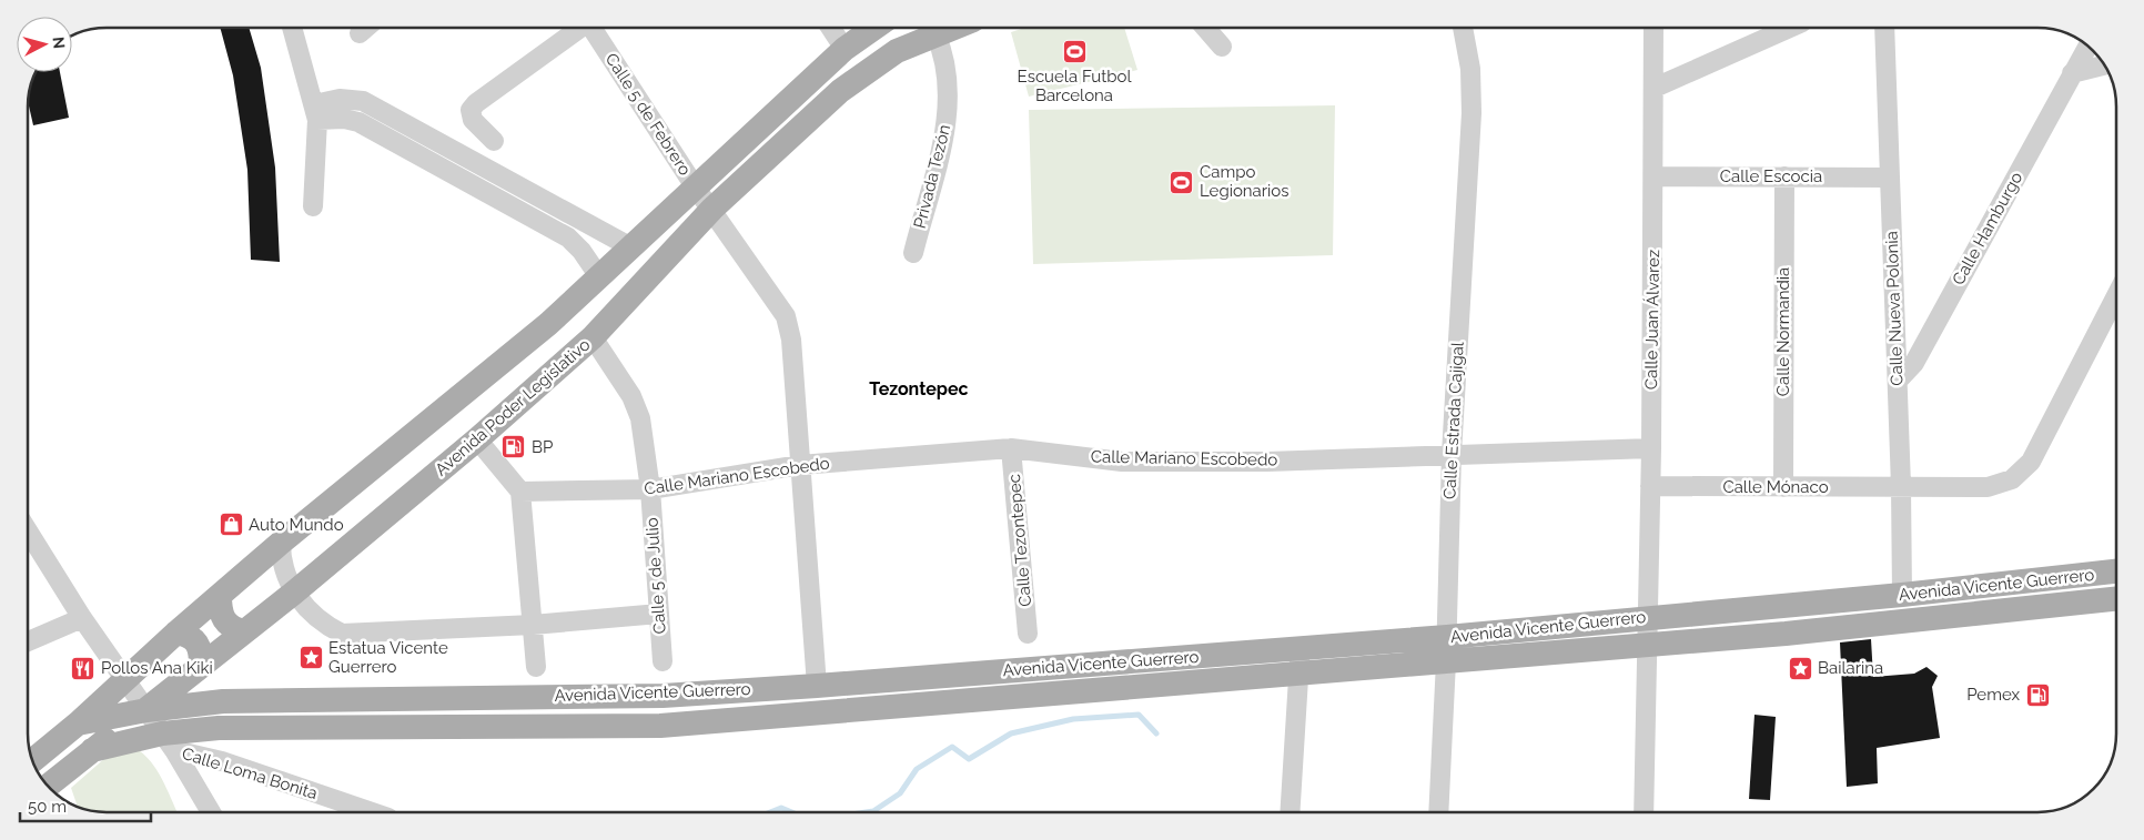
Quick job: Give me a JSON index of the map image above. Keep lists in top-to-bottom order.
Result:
{
  "streets": {
    "main road": ["Avenida Poder Legislativo", "Avenida Vicente Guerrero"],
    "street": [
      "Calle 5 de Febrero",
      "Privada Tezón",
      "Calle Escocia",
      "Calle Hamburgo",
      "Calle Nueva Polonia",
      "Calle Juan Álvarez",
      "Calle Normandia",
      "Calle Estrada Cajigal",
      "Calle Mariano Escobedo",
      "Calle Mónaco",
      "Calle Tezontepec",
      "Calle 5 de Julio",
      "Calle Loma Bonita"
    ]
  },
  "crossings": [
    ["Calle 5 de Febrero", "Avenida Poder Legislativo"],
    ["Calle 5 de Febrero", "Calle Mariano Escobedo"],
    ["Calle 5 de Febrero", "Avenida Vicente Guerrero"],
    ["Privada Tezón", "Avenida Poder Legislativo"],
    ["Calle Escocia", "Calle Nueva Polonia"],
    ["Calle Escocia", "Calle Juan Álvarez"],
    ["Calle Escocia", "Calle Normandia"],
    ["Calle Hamburgo", "Calle Nueva Polonia"],
    ["Calle Nueva Polonia", "Calle Mónaco"],
    ["Calle Nueva Polonia", "Avenida Vicente Guerrero"],
    ["Calle Juan Álvarez", "Calle Mariano Escobedo"],
    ["Calle Juan Álvarez", "Calle Mónaco"],
    ["Calle Juan Álvarez", "Avenida Vicente Guerrero"],
    ["Calle Normandia", "Calle Mónaco"],
    ["Avenida Poder Legislativo", "Calle 5 de Julio"],
    ["Avenida Poder Legislativo", "Avenida Vicente Guerrero"],
    ["Calle Estrada Cajigal", "Calle Mariano Escobedo"],
    ["Calle Estrada Cajigal", "Avenida Vicente Guerrero"],
    ["Calle Mariano Escobedo", "Calle Tezontepec"],
    ["Calle Mariano Escobedo", "Calle 5 de Julio"],
    ["Avenida Vicente Guerrero", "Calle Loma Bonita"]
  ],
  "districts": ["Tezontepec"],
  "places": {
    "sports": ["Escuela Futbol Barcelona", "Campo Legionarios"],
    "fuel station": ["BP", "Pemex"],
    "shop": ["Auto Mundo"],
    "place": ["Estatua Vicente Guerrero", "Bailarina"],
    "restaurant": ["Pollos Ana Kiki"]
  },
  "scale_bar": "50 m",
  "north": "right"
}
